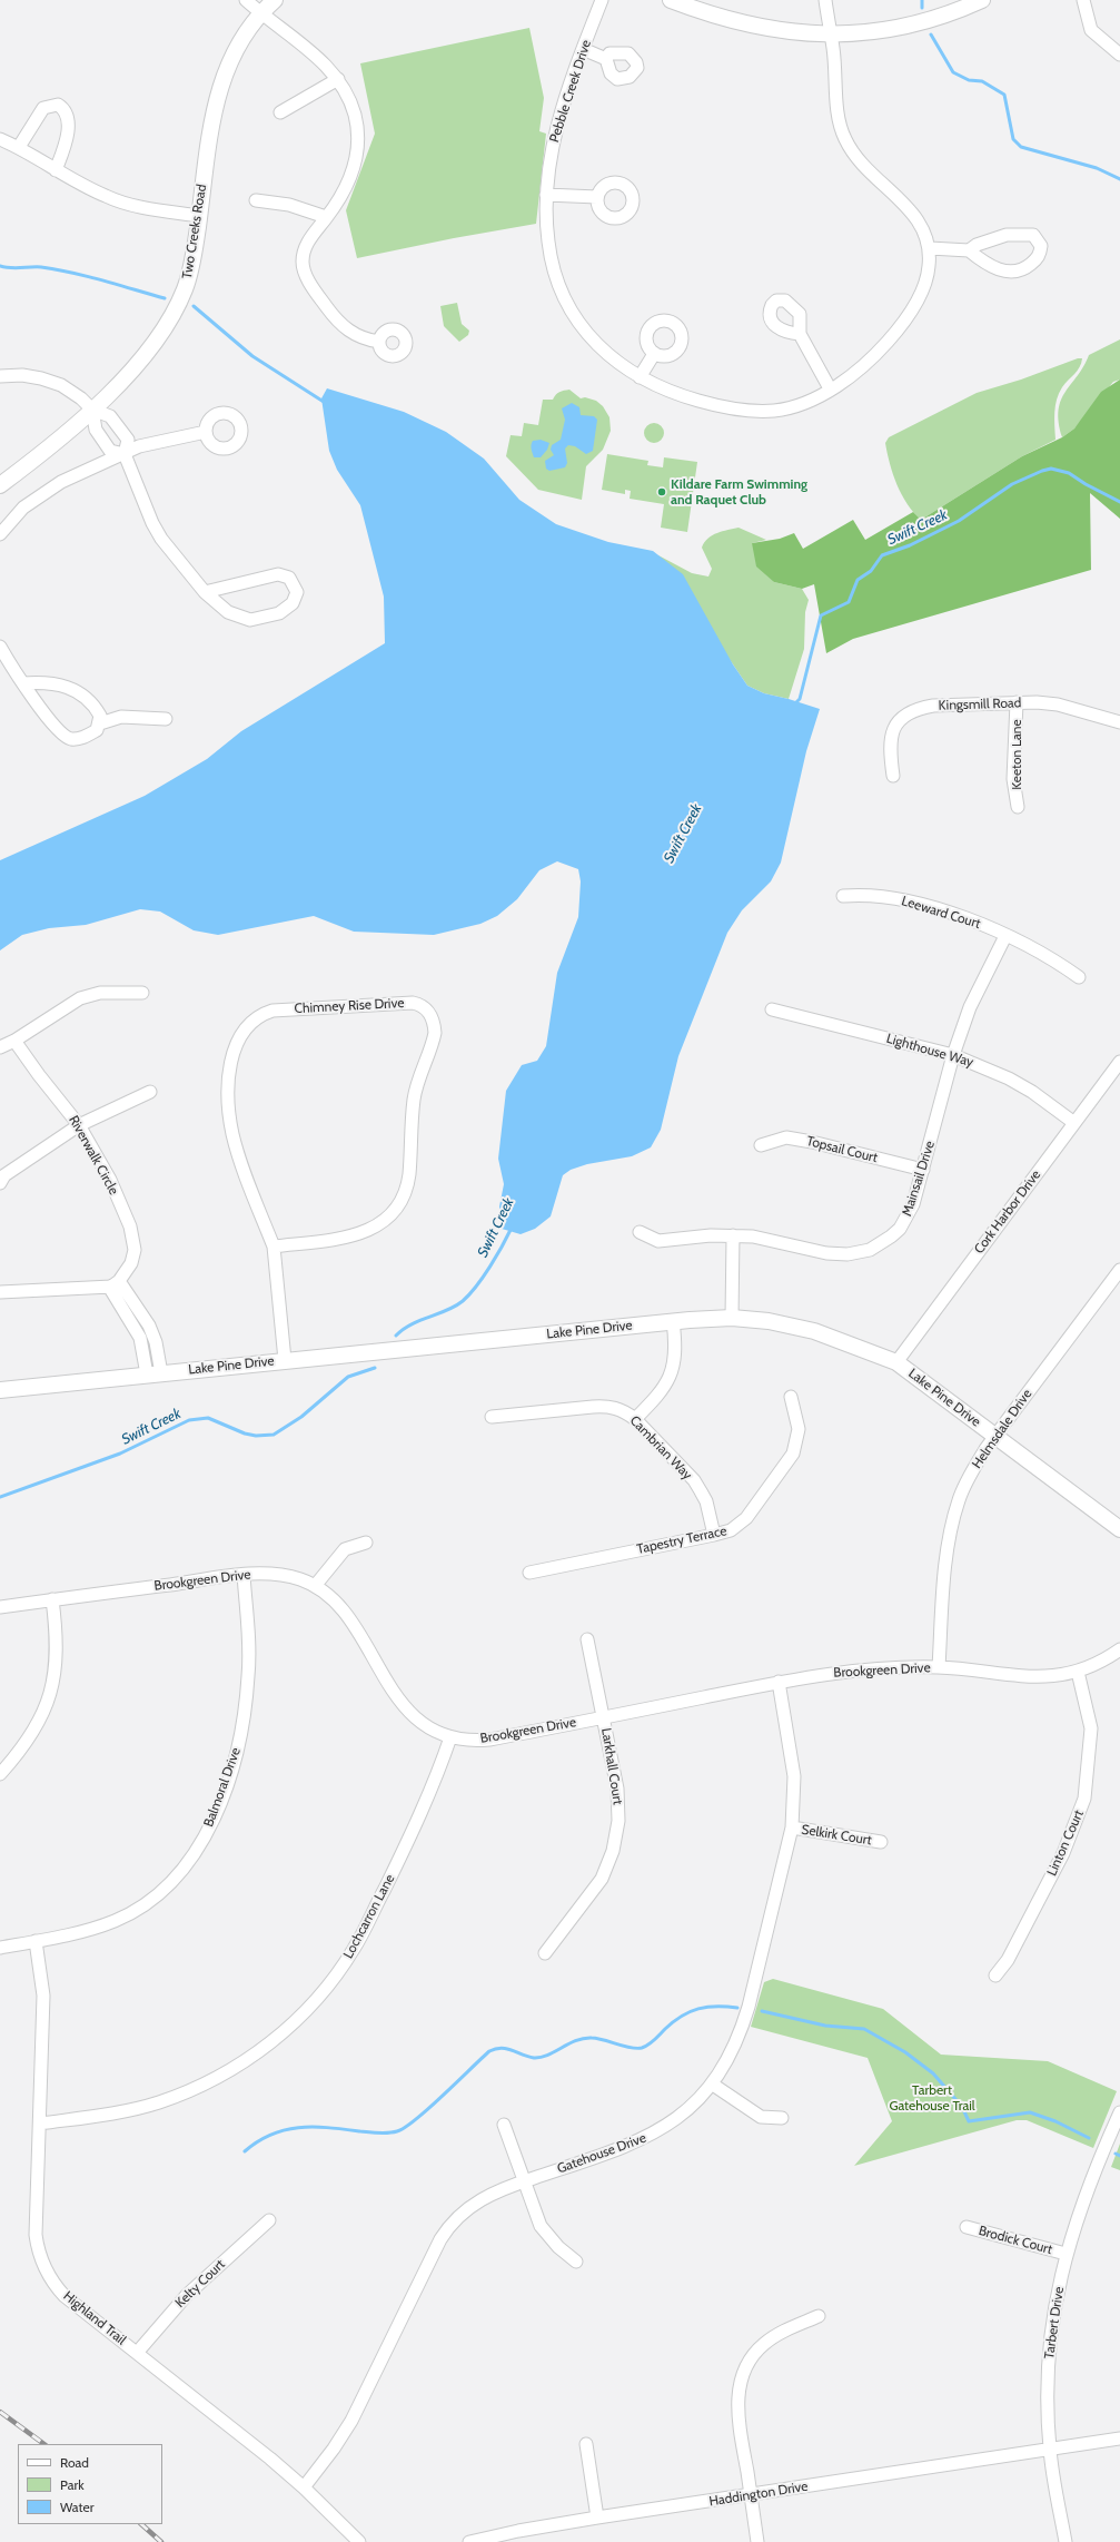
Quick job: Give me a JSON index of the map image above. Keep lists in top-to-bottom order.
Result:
{
  "streets": {
    "street": [
      "Pebble Creek Drive",
      "Two Creeks Road",
      "Kingsmill Road",
      "Keeton Lane",
      "Leeward Court",
      "Chimney Rise Drive",
      "Lighthouse Way",
      "Topsail Court",
      "Riverwalk Circle",
      "Mainsail Drive",
      "Cork Harbor Drive",
      "Lake Pine Drive",
      "Helmsdale Drive",
      "Cambrian Way",
      "Tapestry Terrace",
      "Brookgreen Drive",
      "Larkhall Court",
      "Balmoral Drive",
      "Selkirk Court",
      "Linton Court",
      "Lochcarron Lane",
      "Gatehouse Drive",
      "Brodick Court",
      "Kelty Court",
      "Highland Trail",
      "Tarbert Drive",
      "Haddington Drive"
    ]
  },
  "crossings": [
    ["Kingsmill Road", "Keeton Lane"],
    ["Leeward Court", "Mainsail Drive"],
    ["Chimney Rise Drive", "Lake Pine Drive"],
    ["Lighthouse Way", "Mainsail Drive"],
    ["Lighthouse Way", "Cork Harbor Drive"],
    ["Topsail Court", "Mainsail Drive"],
    ["Cork Harbor Drive", "Lake Pine Drive"],
    ["Lake Pine Drive", "Helmsdale Drive"],
    ["Helmsdale Drive", "Brookgreen Drive"],
    ["Cambrian Way", "Tapestry Terrace"],
    ["Brookgreen Drive", "Larkhall Court"],
    ["Brookgreen Drive", "Balmoral Drive"],
    ["Brookgreen Drive", "Linton Court"],
    ["Brookgreen Drive", "Lochcarron Lane"],
    ["Brookgreen Drive", "Gatehouse Drive"],
    ["Balmoral Drive", "Highland Trail"],
    ["Selkirk Court", "Gatehouse Drive"],
    ["Lochcarron Lane", "Highland Trail"],
    ["Gatehouse Drive", "Highland Trail"],
    ["Brodick Court", "Tarbert Drive"],
    ["Kelty Court", "Highland Trail"],
    ["Tarbert Drive", "Haddington Drive"]
  ],
  "water": ["Swift Creek"],
  "parks": ["Tarbert Gatehouse Trail"],
  "places": ["Kildare Farm Swimming and Raquet Club"],
  "legend": ["Road", "Park", "Water"]
}
